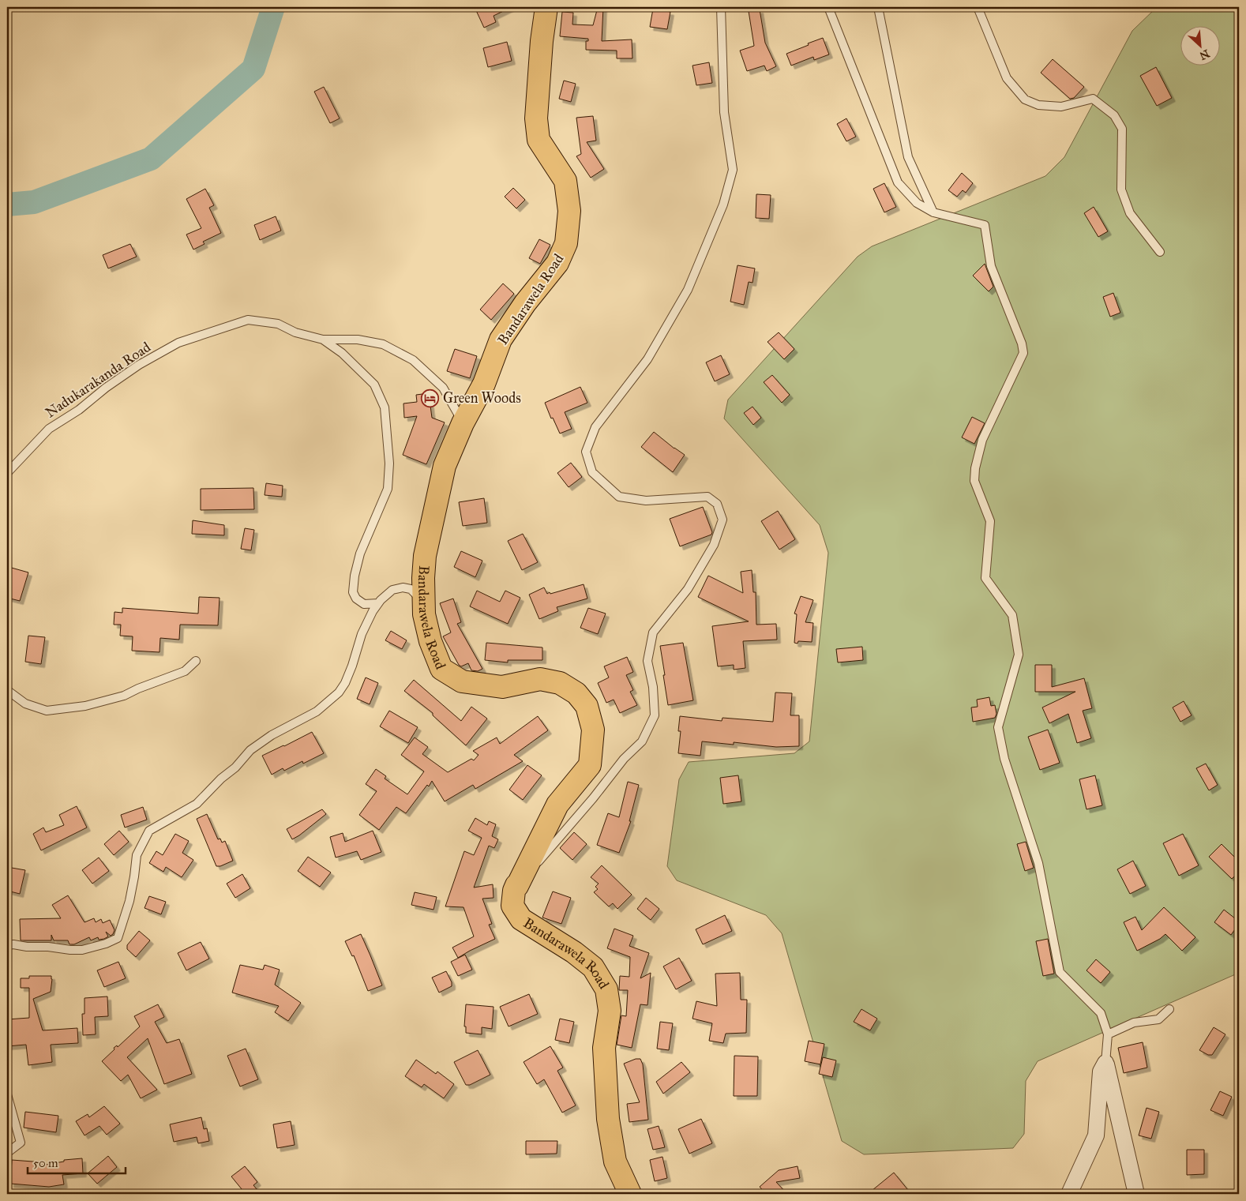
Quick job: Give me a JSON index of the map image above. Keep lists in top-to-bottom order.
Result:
{
  "streets": {
    "highway": ["Bandarawela Road"],
    "lane": ["Nadukarakanda Road"]
  },
  "places": {
    "hotel": ["Green Woods"]
  },
  "scale_bar": "50 m",
  "north": "bottom right"
}
